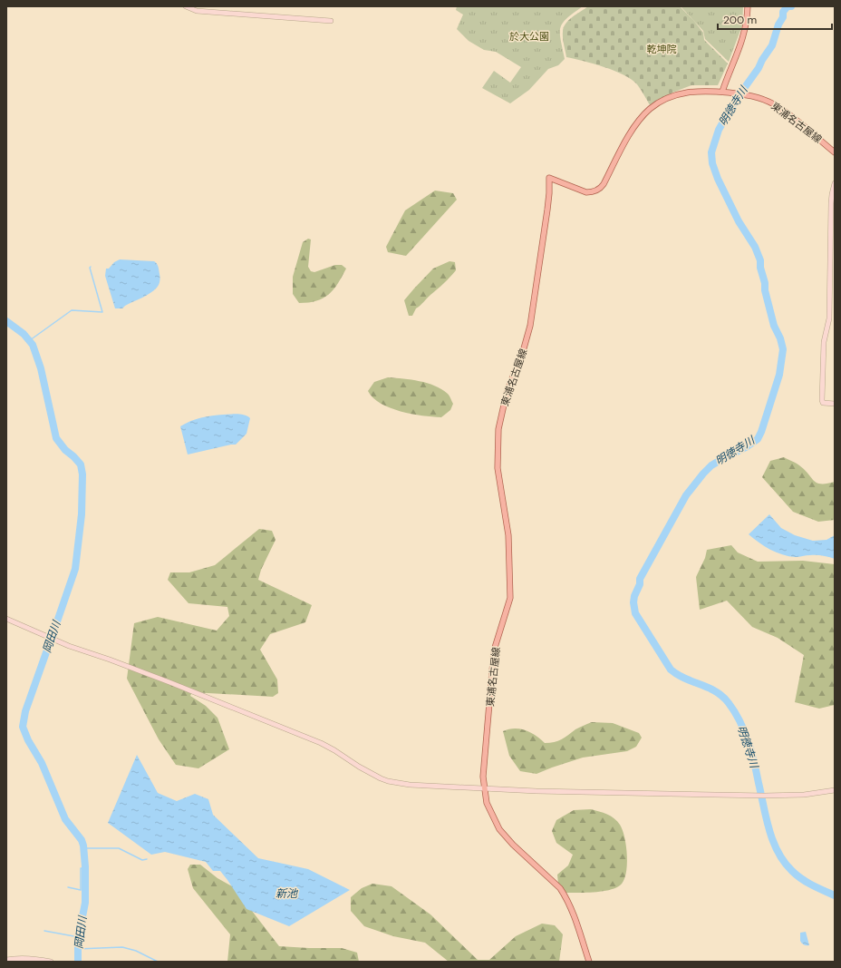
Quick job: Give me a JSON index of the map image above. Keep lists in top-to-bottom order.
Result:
{
  "streets": {
    "main road": ["東浦名古屋線"]
  },
  "water": ["明徳寺川", "岡田川", "新池"],
  "parks": ["於大公園", "乾坤院"],
  "scale_bar": "200 m"
}
